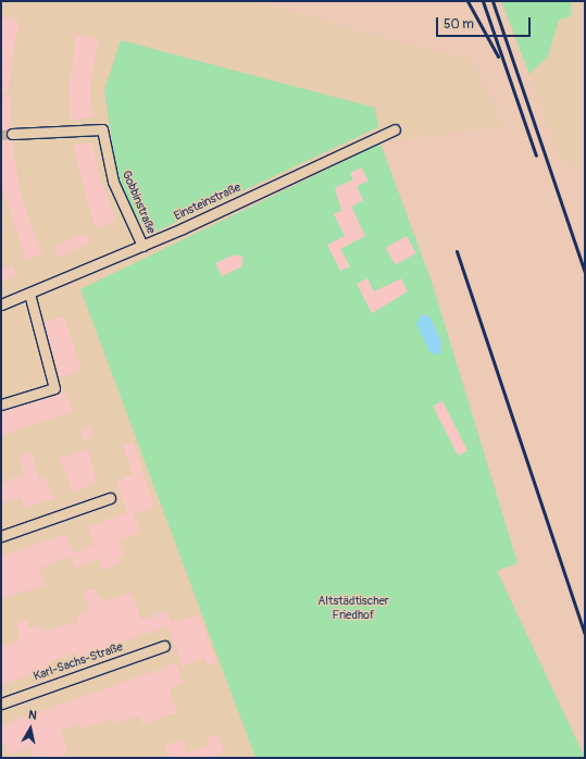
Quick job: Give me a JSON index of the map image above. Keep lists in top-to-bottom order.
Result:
{
  "streets": {
    "street": ["Gobbinstraße", "Einsteinstraße", "Karl-Sachs-Straße"]
  },
  "crossings": [
    ["Gobbinstraße", "Einsteinstraße"]
  ],
  "parks": ["Altstädtischer Friedhof"],
  "scale_bar": "50 m",
  "north": "top"
}
